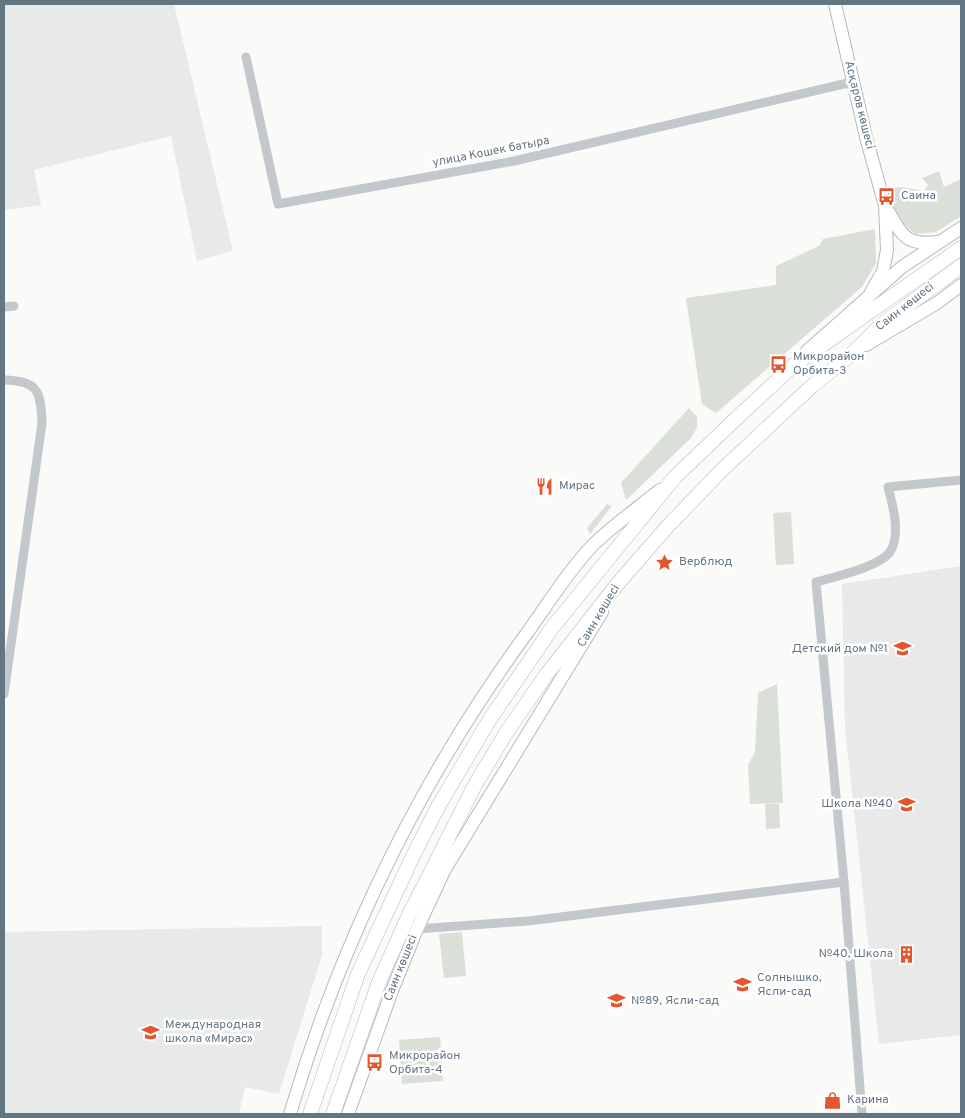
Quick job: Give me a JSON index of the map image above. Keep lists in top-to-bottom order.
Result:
{
  "streets": {
    "main road": ["Саин көшесі"],
    "street": ["Асқаров көшесі", "улица Кошек батыра"]
  },
  "crossings": [
    ["Асқаров көшесі", "улица Кошек батыра"]
  ],
  "places": {
    "bus stop": ["Саина", "Микрорайон Орбита-3", "Микрорайон Орбита-4"],
    "restaurant": ["Мирас"],
    "place": ["Верблюд"],
    "school or university": [
      "Детский дом №1",
      "Школа №40",
      "Солнышко, Ясли-сад",
      "№89, Ясли-сад",
      "Международная школа «Мирас»"
    ],
    "building": ["№40, Школа"],
    "shop": ["Карина"]
  }
}
